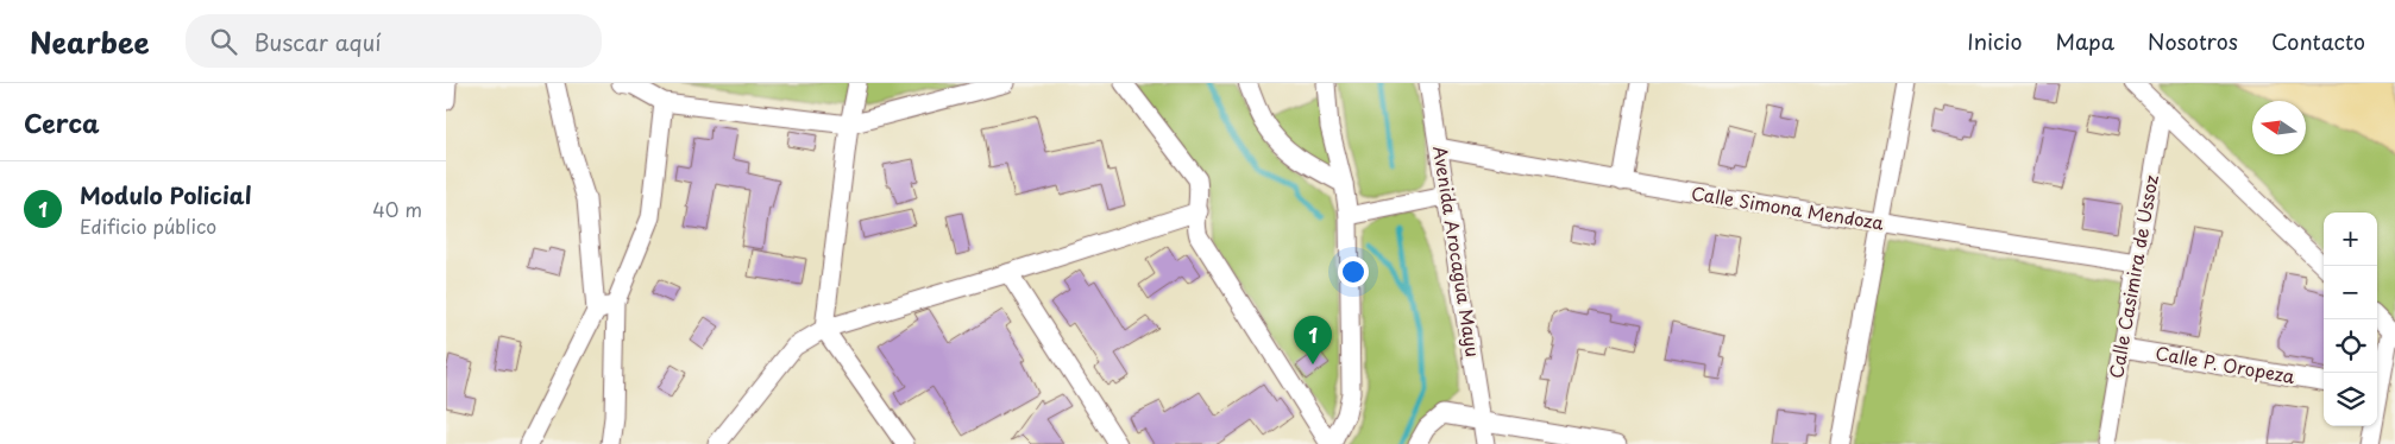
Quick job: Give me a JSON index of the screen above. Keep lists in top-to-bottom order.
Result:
{
  "streets": {
    "street": [
      "Calle Simona Mendoza",
      "Avenida Arocagua Mayu",
      "Calle Casimira de Ussoz",
      "Calle P. Oropeza"
    ]
  },
  "crossings": [
    ["Calle Simona Mendoza", "Avenida Arocagua Mayu"],
    ["Calle Simona Mendoza", "Calle Casimira de Ussoz"],
    ["Calle Casimira de Ussoz", "Calle P. Oropeza"]
  ],
  "north": "left",
  "page": {
    "header": "Nearbee",
    "search": "Buscar aquí",
    "nav": [
      "Inicio",
      "Mapa",
      "Nosotros",
      "Contacto"
    ],
    "heading": "Cerca",
    "list": [
      {
        "mark": "1",
        "name": "Modulo Policial",
        "note": "Edificio público",
        "value": "40 m"
      }
    ],
    "map_buttons": ["+", "−"],
    "pins": "1"
  }
}
